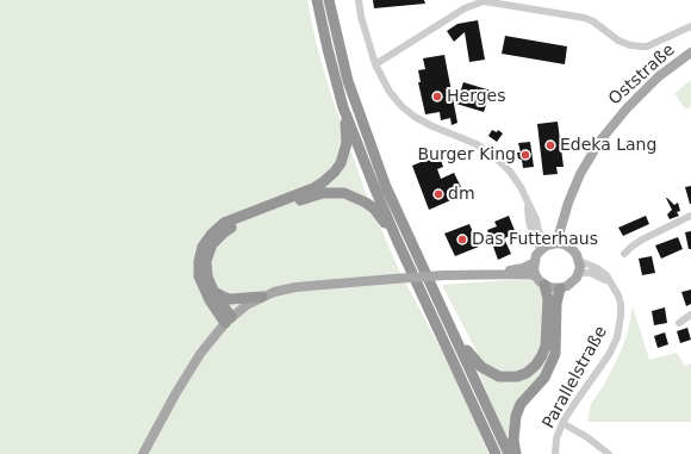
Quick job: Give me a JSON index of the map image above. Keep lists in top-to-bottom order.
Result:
{
  "streets": {
    "main road": ["Oststraße"],
    "street": ["Parallelstraße"]
  },
  "crossings": [
    ["Oststraße", "Parallelstraße"]
  ],
  "places": [
    "Herges",
    "Edeka Lang",
    "Burger King",
    "dm",
    "Das Futterhaus"
  ]
}
